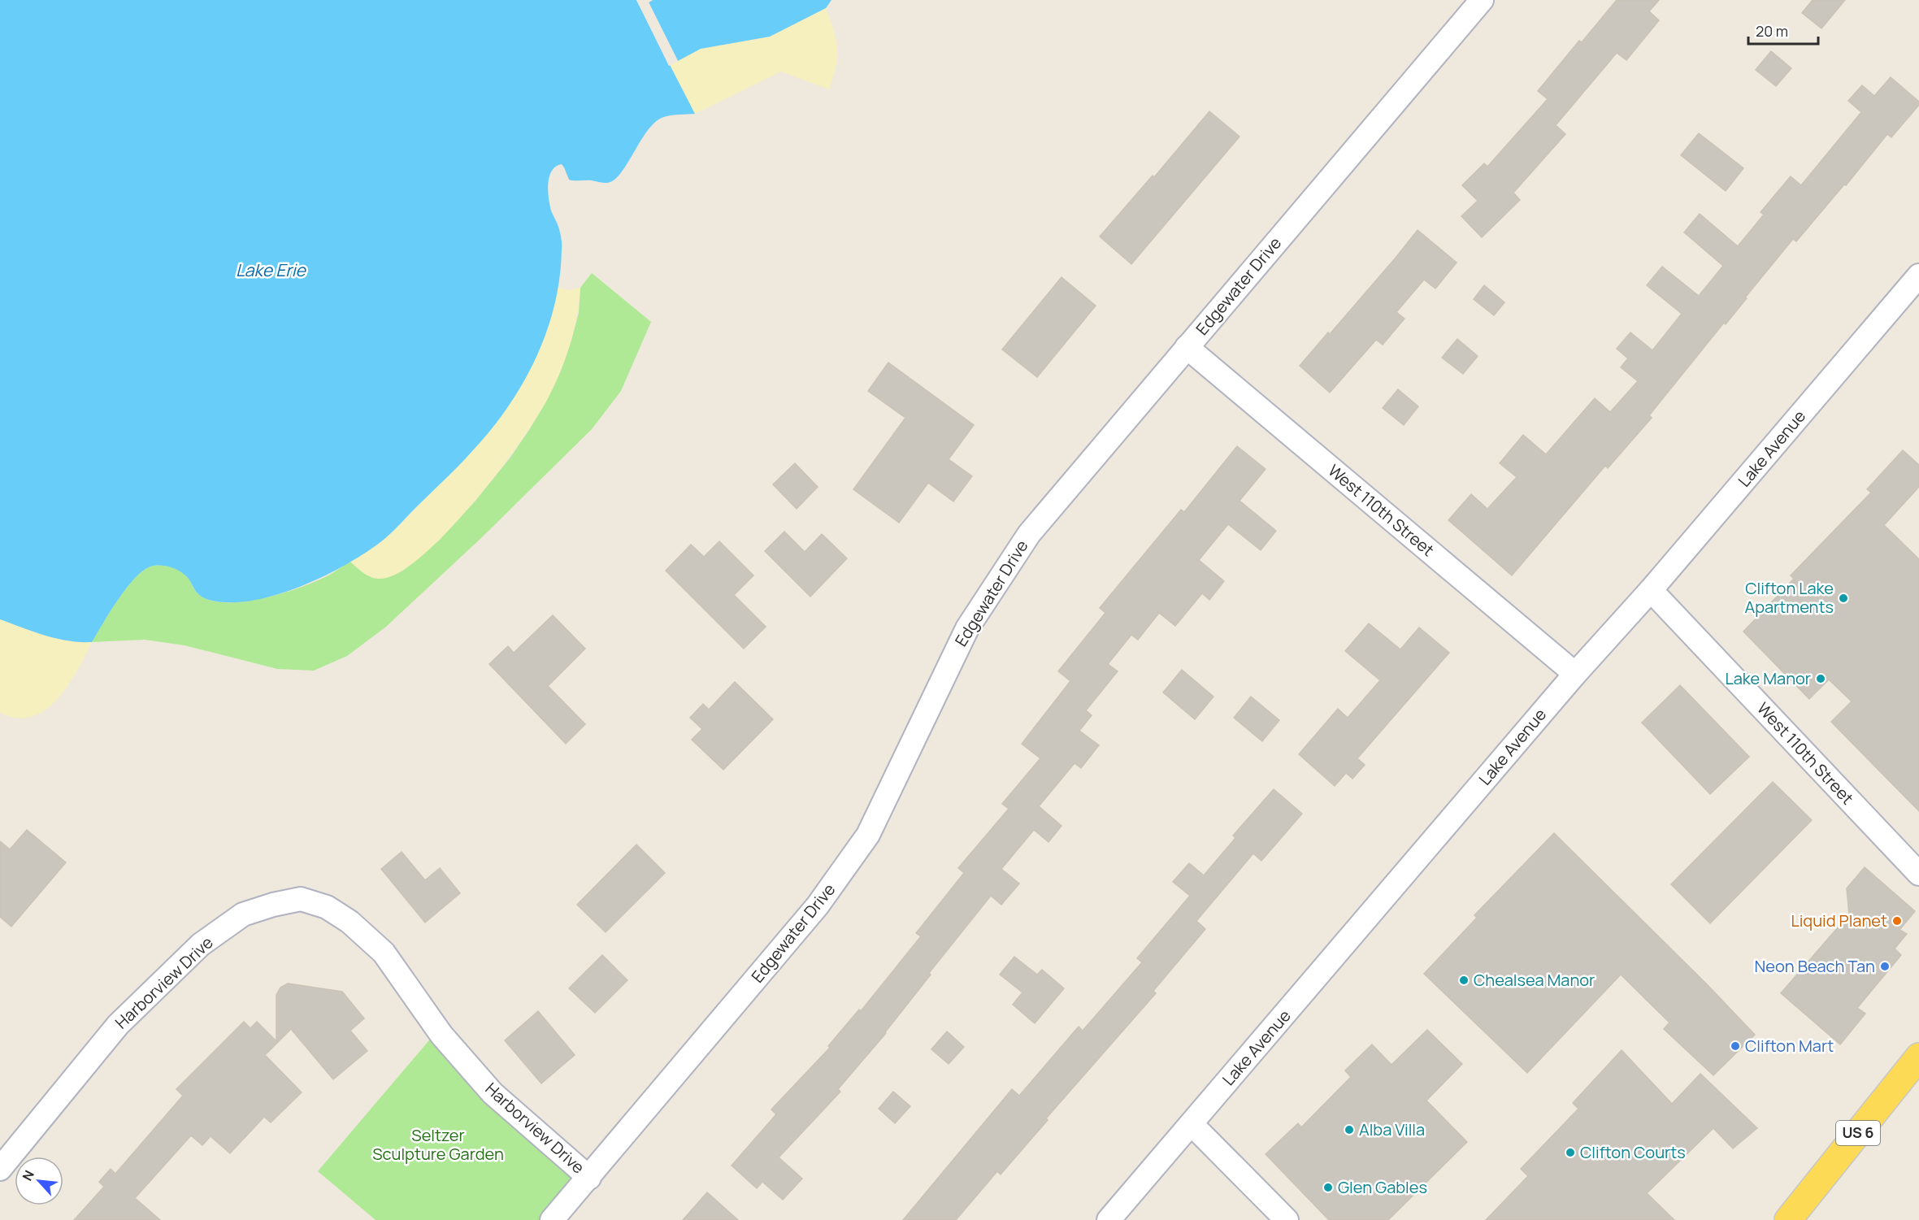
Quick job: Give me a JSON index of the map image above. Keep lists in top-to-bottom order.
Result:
{
  "streets": {
    "main road": ["US 6"],
    "street": [
      "Edgewater Drive",
      "Lake Avenue",
      "West 110th Street",
      "Harborview Drive"
    ]
  },
  "crossings": [
    ["Edgewater Drive", "West 110th Street"],
    ["Edgewater Drive", "Harborview Drive"],
    ["Lake Avenue", "West 110th Street"]
  ],
  "water": ["Lake Erie"],
  "parks": ["Seltzer Sculpture Garden"],
  "places": [
    "Clifton Lake Apartments",
    "Lake Manor",
    "Liquid Planet",
    "Neon Beach Tan",
    "Chealsea Manor",
    "Clifton Mart",
    "Alba Villa",
    "Clifton Courts",
    "Glen Gables"
  ],
  "scale_bar": "20 m",
  "north": "top left"
}
